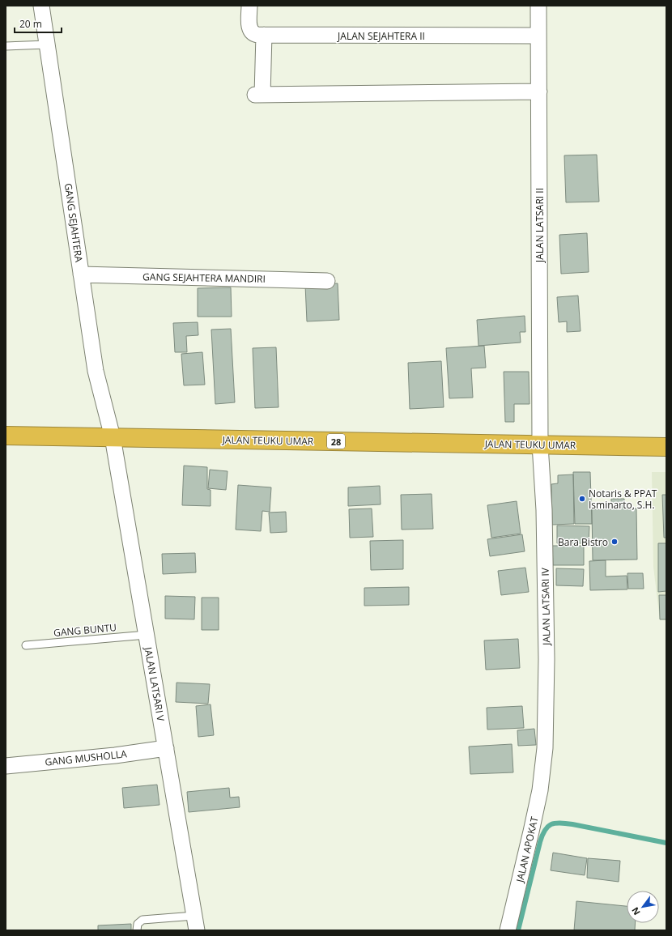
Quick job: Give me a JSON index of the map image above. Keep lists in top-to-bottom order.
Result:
{
  "streets": {
    "highway": ["JALAN TEUKU UMAR", "28"],
    "street": [
      "JALAN SEJAHTERA II",
      "GANG SEJAHTERA",
      "JALAN LATSARI II",
      "GANG SEJAHTERA MANDIRI",
      "JALAN LATSARI IV",
      "JALAN LATSARI V",
      "GANG MUSHOLLA",
      "JALAN APOKAT"
    ],
    "lane": ["GANG BUNTU"]
  },
  "crossings": [
    ["JALAN SEJAHTERA II", "JALAN LATSARI II"],
    ["GANG SEJAHTERA", "GANG SEJAHTERA MANDIRI"],
    ["GANG SEJAHTERA", "JALAN TEUKU UMAR"],
    ["GANG SEJAHTERA", "JALAN LATSARI V"],
    ["JALAN LATSARI II", "JALAN TEUKU UMAR"],
    ["JALAN LATSARI II", "JALAN LATSARI IV"],
    ["JALAN TEUKU UMAR", "JALAN LATSARI IV"],
    ["JALAN TEUKU UMAR", "JALAN LATSARI V"],
    ["JALAN LATSARI IV", "JALAN APOKAT"],
    ["GANG BUNTU", "JALAN LATSARI V"],
    ["JALAN LATSARI V", "GANG MUSHOLLA"]
  ],
  "places": ["Notaris & PPAT Isminarto, S.H.", "Bara Bistro"],
  "scale_bar": "20 m",
  "north": "bottom left"
}
